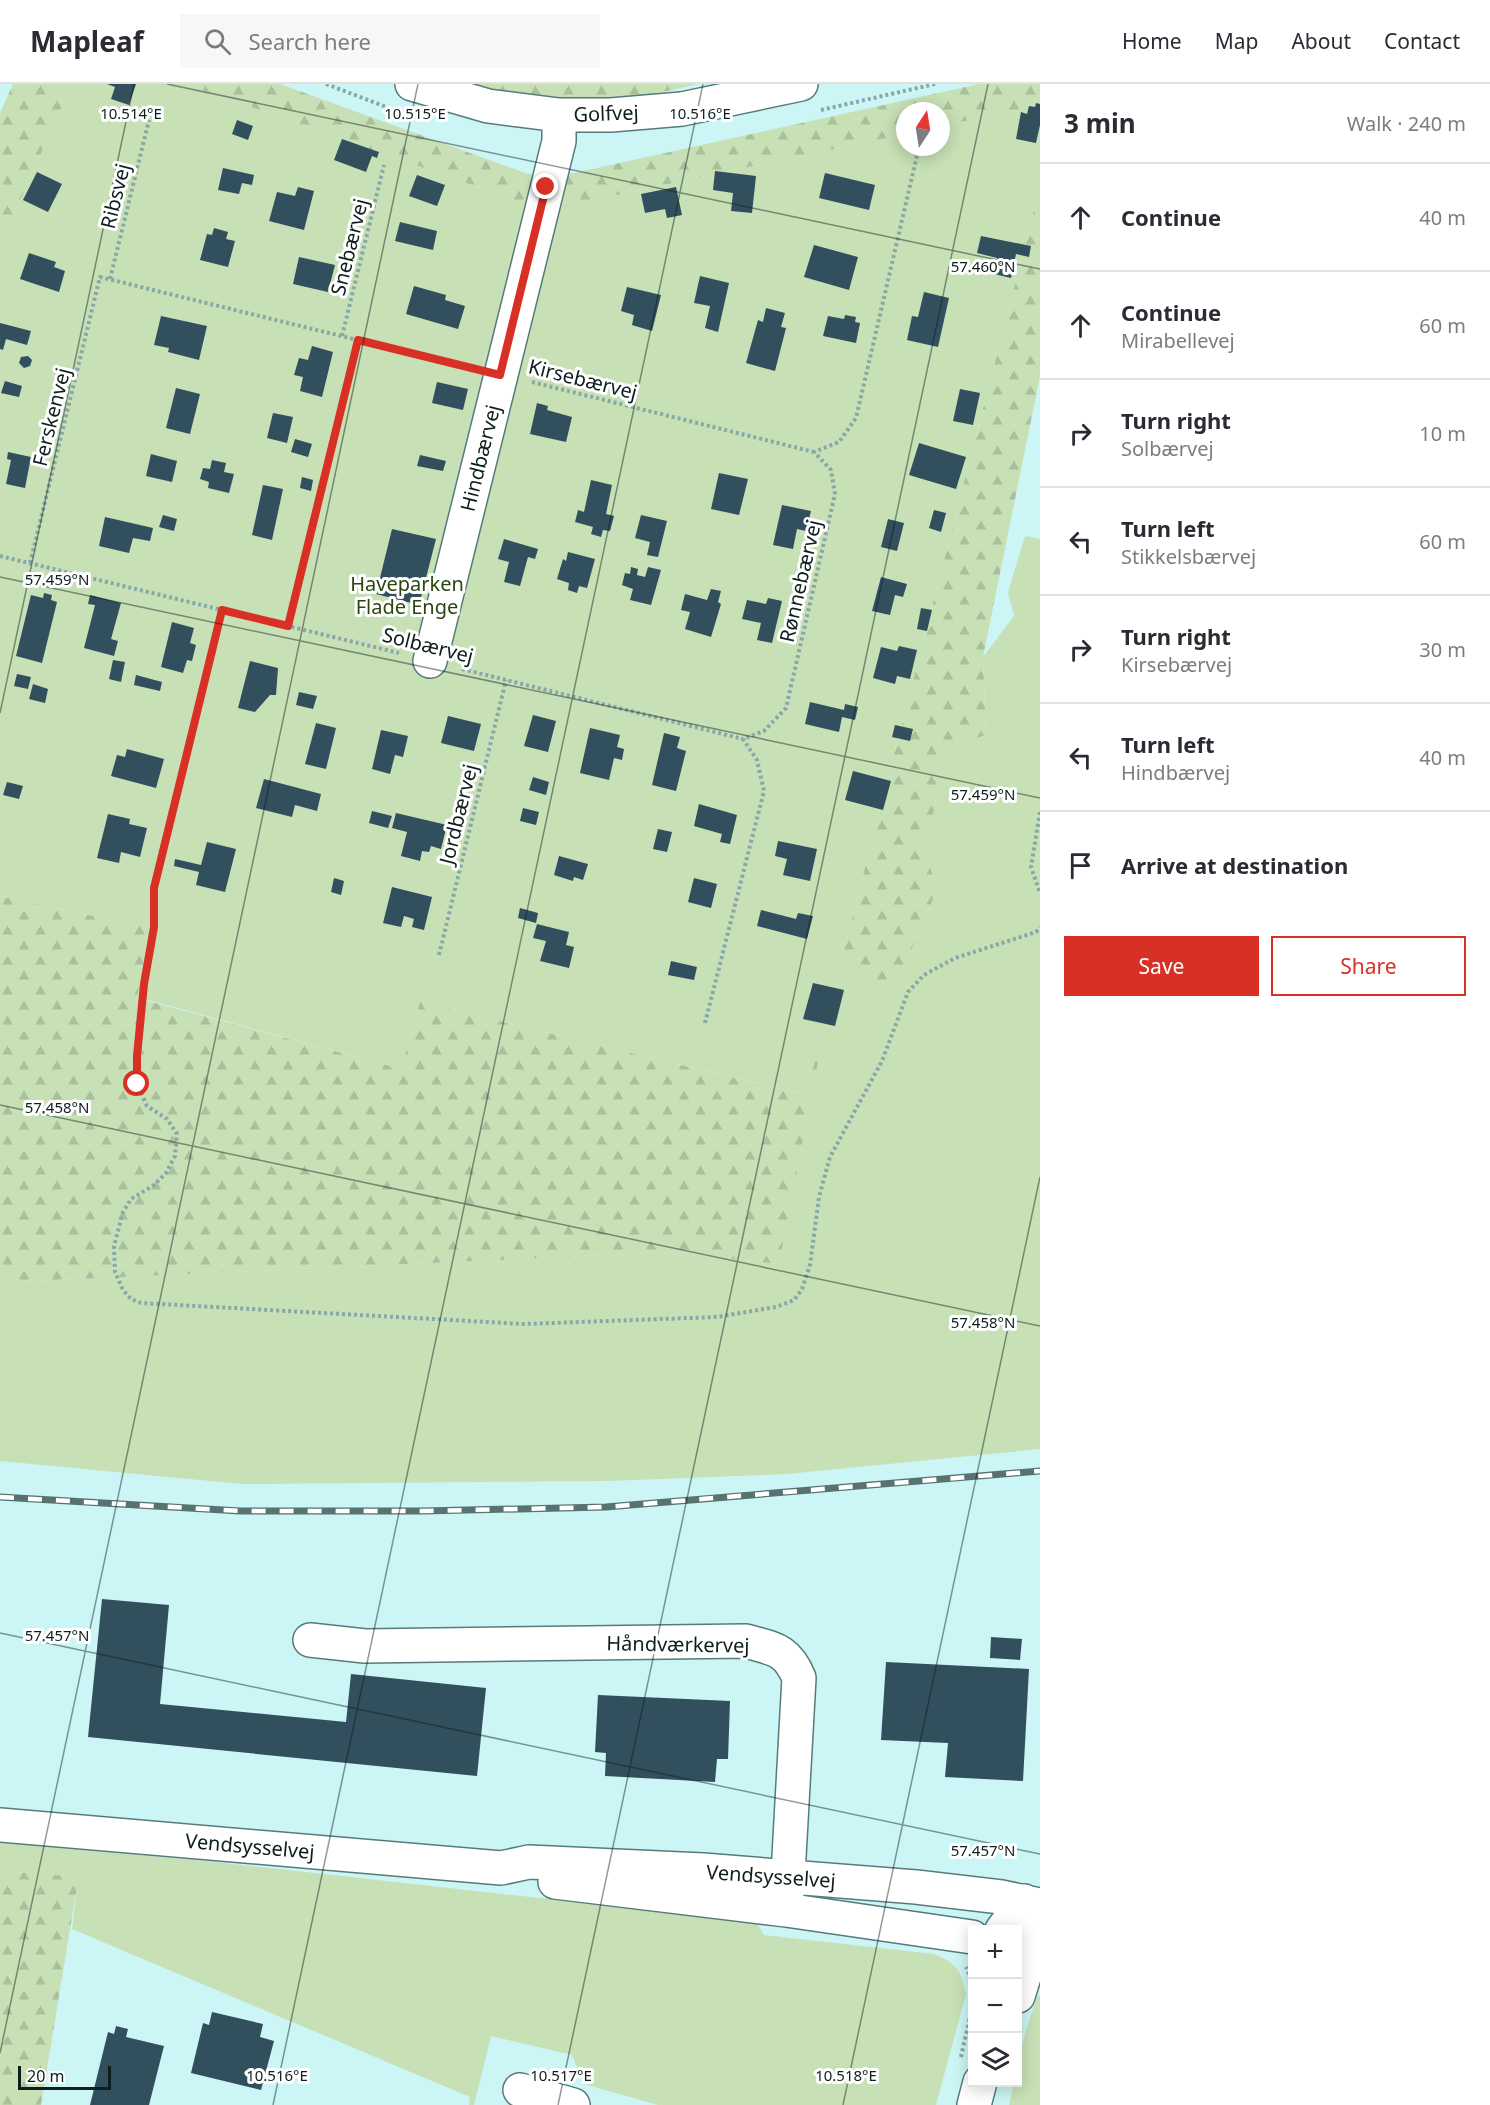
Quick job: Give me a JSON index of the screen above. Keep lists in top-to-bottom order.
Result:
{
  "streets": {
    "street": [
      "Golfvej",
      "Hindbærvej",
      "Håndværkervej",
      "Vendsysselvej"
    ],
    "path": [
      "Ribsvej",
      "Snebærvej",
      "Kirsebærvej",
      "Ferskenvej",
      "Rønnebærvej",
      "Solbærvej",
      "Jordbærvej"
    ]
  },
  "crossings": [
    ["Golfvej", "Hindbærvej"],
    ["Ribsvej", "Kirsebærvej"],
    ["Snebærvej", "Kirsebærvej"],
    ["Kirsebærvej", "Ferskenvej"],
    ["Kirsebærvej", "Hindbærvej"],
    ["Kirsebærvej", "Rønnebærvej"],
    ["Ferskenvej", "Solbærvej"],
    ["Hindbærvej", "Solbærvej"],
    ["Rønnebærvej", "Solbærvej"],
    ["Solbærvej", "Jordbærvej"],
    ["Håndværkervej", "Vendsysselvej"]
  ],
  "parks": ["Haveparken Flade Enge"],
  "scale_bar": "20 m",
  "north": "top",
  "page": {
    "header": "Mapleaf",
    "search": "Search here",
    "nav": [
      "Home",
      "Map",
      "About",
      "Contact"
    ],
    "heading": ["3 min", "Walk · 240 m"],
    "list": [
      ["Continue", "40 m"],
      ["Continue", "Mirabellevej", "60 m"],
      ["Turn right", "Solbærvej", "10 m"],
      ["Turn left", "Stikkelsbærvej", "60 m"],
      ["Turn right", "Kirsebærvej", "30 m"],
      ["Turn left", "Hindbærvej", "40 m"],
      "Arrive at destination"
    ],
    "buttons": ["Save", "Share"],
    "map_buttons": ["+", "−"],
    "scale": "20 m"
  },
  "coordinates": [
    "10.514°E",
    "10.515°E",
    "10.516°E",
    "57.460°N",
    "57.459°N",
    "57.458°N",
    "57.457°N",
    "10.517°E",
    "10.518°E"
  ]
}
